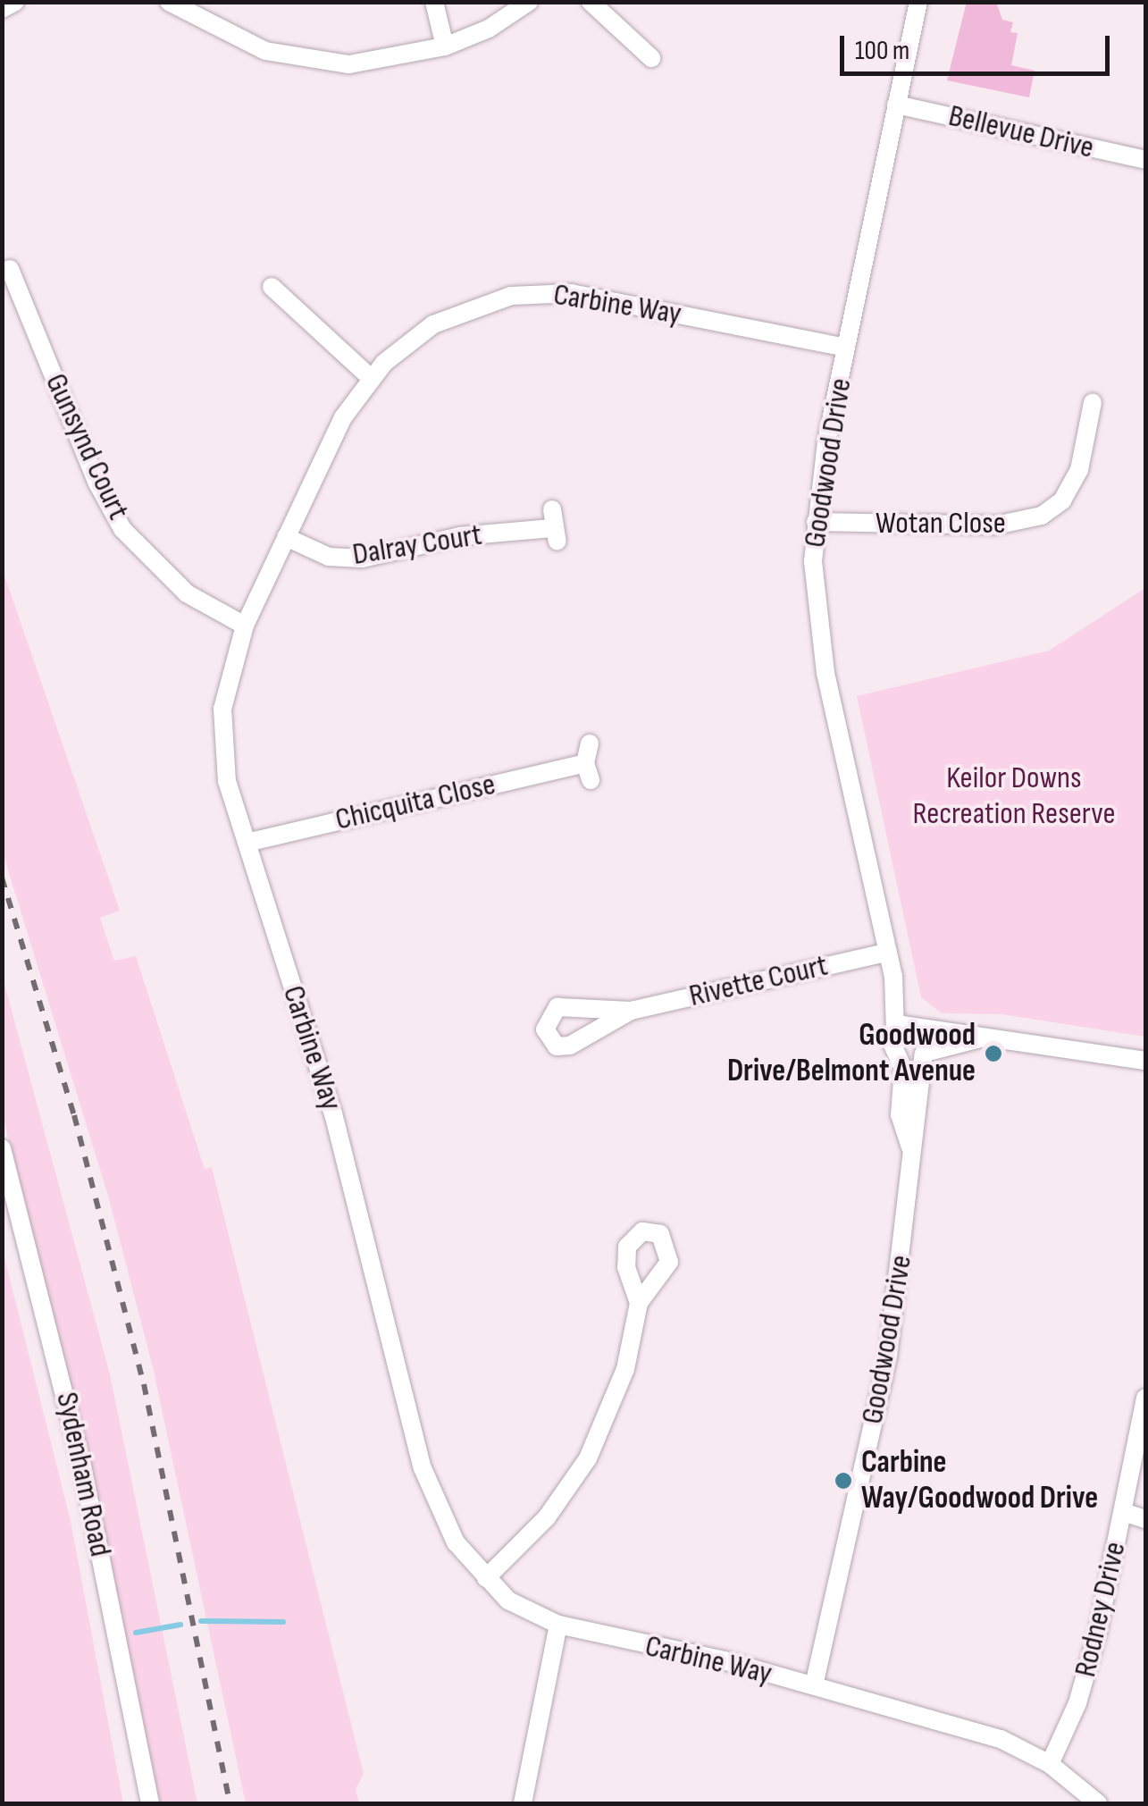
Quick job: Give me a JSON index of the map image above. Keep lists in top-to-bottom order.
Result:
{
  "streets": {
    "street": [
      "Bellevue Drive",
      "Carbine Way",
      "Gunsynd Court",
      "Goodwood Drive",
      "Wotan Close",
      "Dalray Court",
      "Chicquita Close",
      "Rivette Court",
      "Sydenham Road",
      "Rodney Drive"
    ]
  },
  "crossings": [
    ["Bellevue Drive", "Goodwood Drive"],
    ["Carbine Way", "Gunsynd Court"],
    ["Carbine Way", "Goodwood Drive"],
    ["Carbine Way", "Dalray Court"],
    ["Carbine Way", "Chicquita Close"],
    ["Carbine Way", "Rodney Drive"],
    ["Goodwood Drive", "Wotan Close"],
    ["Goodwood Drive", "Rivette Court"]
  ],
  "parks": ["Keilor Downs Recreation Reserve"],
  "places": ["Goodwood Drive/Belmont Avenue", "Carbine Way/Goodwood Drive"],
  "scale_bar": "100 m"
}
